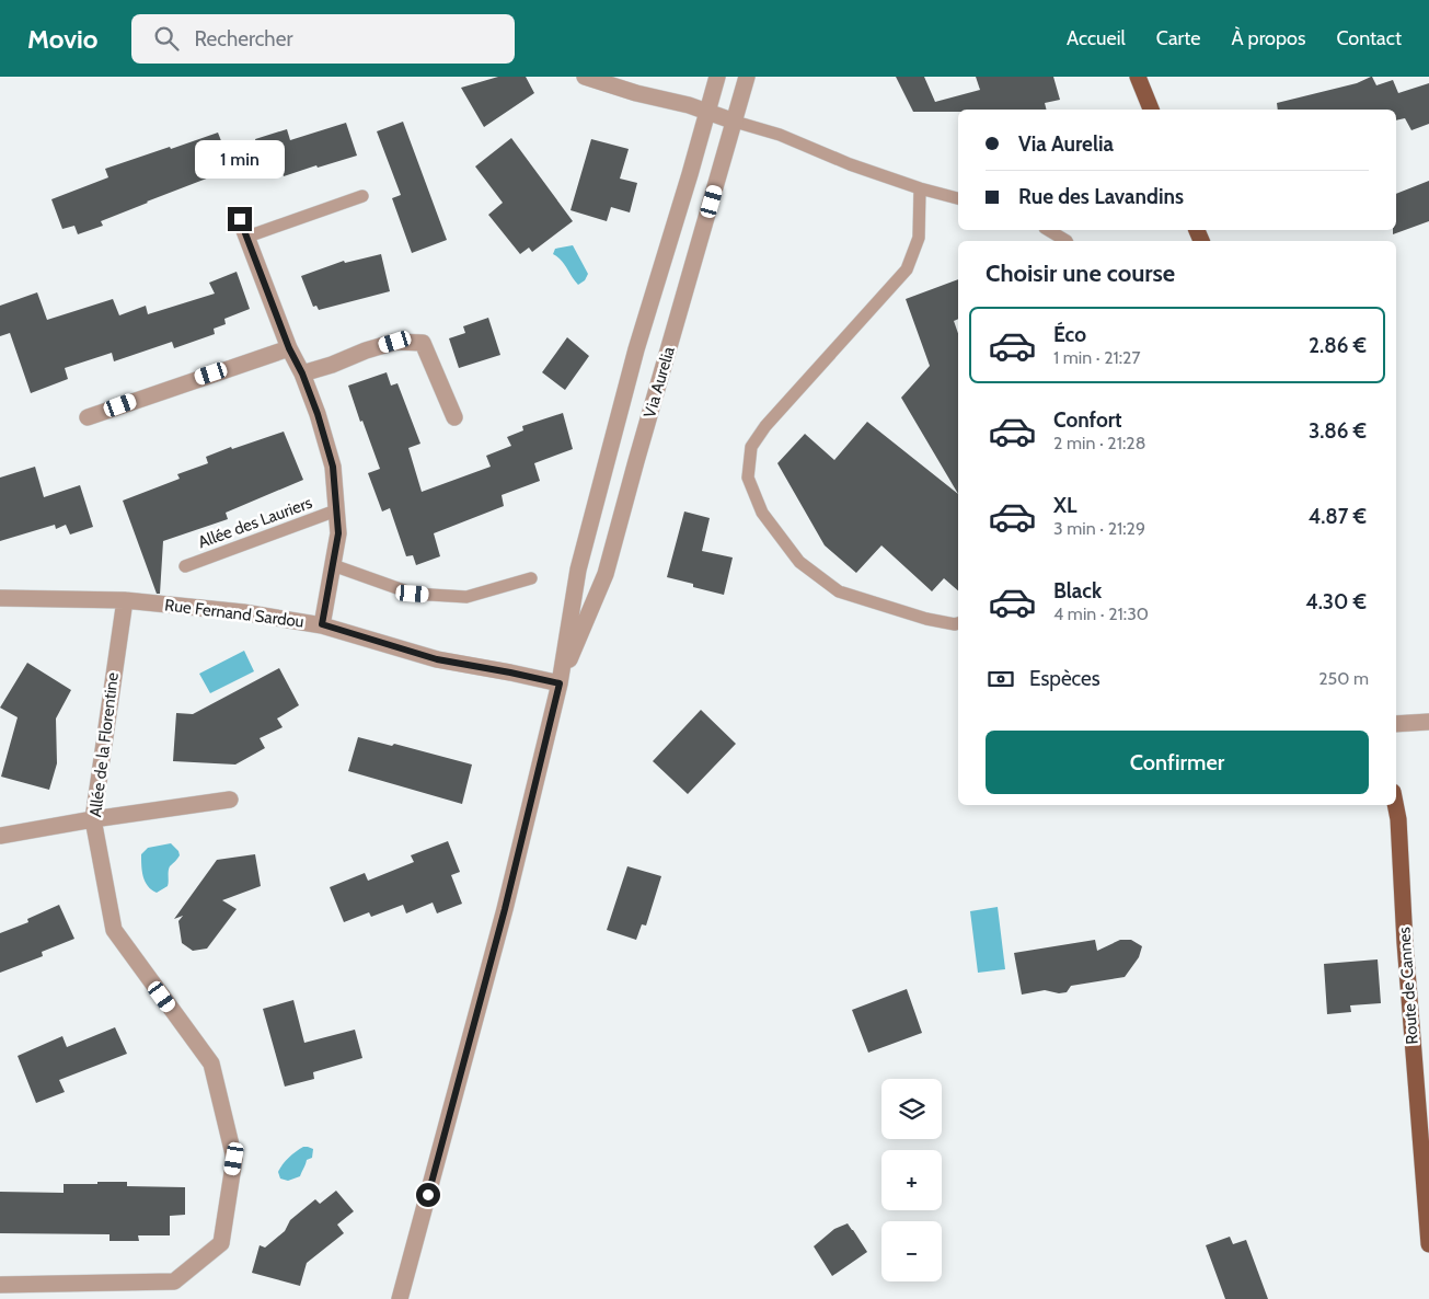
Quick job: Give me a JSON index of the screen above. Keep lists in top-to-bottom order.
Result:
{
  "streets": {
    "main road": ["Route de Cannes"],
    "street": ["Via Aurelia", "Rue Fernand Sardou", "Allée de la Florentine"],
    "lane": ["Allée des Lauriers"]
  },
  "crossings": [
    ["Via Aurelia", "Rue Fernand Sardou"],
    ["Rue Fernand Sardou", "Allée de la Florentine"]
  ],
  "page": {
    "header": "Movio",
    "search": "Rechercher",
    "nav": [
      "Accueil",
      "Carte",
      "À propos",
      "Contact"
    ],
    "banner": ["Via Aurelia", "Rue des Lavandins"],
    "bubble": "1 min",
    "heading": "Choisir une course",
    "list": [
      {
        "name": "Éco",
        "note": "1 min · 21:27",
        "value": "2.86 €"
      },
      {
        "name": "Confort",
        "note": "2 min · 21:28",
        "value": "3.86 €"
      },
      {
        "name": "XL",
        "note": "3 min · 21:29",
        "value": "4.87 €"
      },
      {
        "name": "Black",
        "note": "4 min · 21:30",
        "value": "4.30 €"
      }
    ],
    "pay": ["Espèces", "250 m"],
    "buttons": "Confirmer",
    "map_buttons": ["+", "−"]
  }
}
